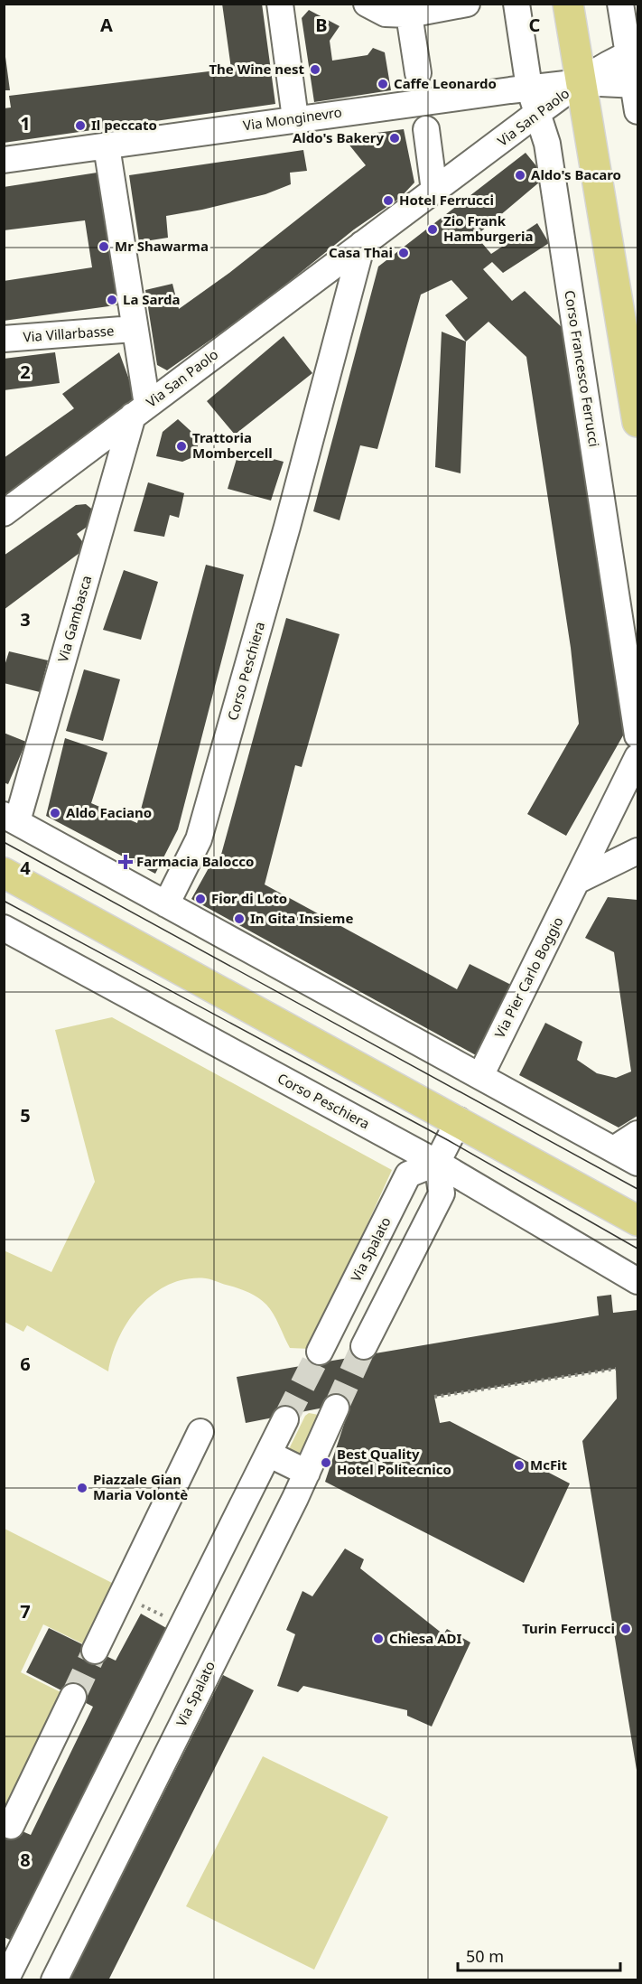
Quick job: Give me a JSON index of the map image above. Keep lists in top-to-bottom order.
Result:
{
  "streets": {
    "street": [
      "Via San Paolo",
      "Via Monginevro",
      "Via Villarbasse",
      "Corso Francesco Ferrucci",
      "Via Gambasca",
      "Corso Peschiera",
      "Via Pier Carlo Boggio",
      "Via Spalato"
    ]
  },
  "crossings": [
    ["Via San Paolo", "Via Monginevro"],
    ["Via San Paolo", "Corso Francesco Ferrucci"],
    ["Via San Paolo", "Via Gambasca"],
    ["Via San Paolo", "Corso Peschiera"],
    ["Via Monginevro", "Corso Francesco Ferrucci"],
    ["Via Monginevro", "Via Gambasca"],
    ["Via Villarbasse", "Via Gambasca"],
    ["Corso Peschiera", "Via Spalato"]
  ],
  "places": {
    "other": [
      "The Wine nest",
      "Caffe Leonardo",
      "Il peccato",
      "Aldo's Bakery",
      "Aldo's Bacaro",
      "Hotel Ferrucci",
      "Zio Frank Hamburgeria",
      "Mr Shawarma",
      "Casa Thai",
      "La Sarda",
      "Trattoria Mombercell",
      "Aldo Faciano",
      "Fior di Loto",
      "In Gita Insieme",
      "Best Quality Hotel Politecnico",
      "McFit",
      "Piazzale Gian Maria Volontè",
      "Turin Ferrucci",
      "Chiesa ADI"
    ],
    "health": ["Farmacia Balocco"]
  },
  "scale_bar": "50 m",
  "grid": {
    "columns": ["A", "B", "C"],
    "rows": [
      "1",
      "2",
      "3",
      "4",
      "5",
      "6",
      "7",
      "8"
    ]
  }
}
